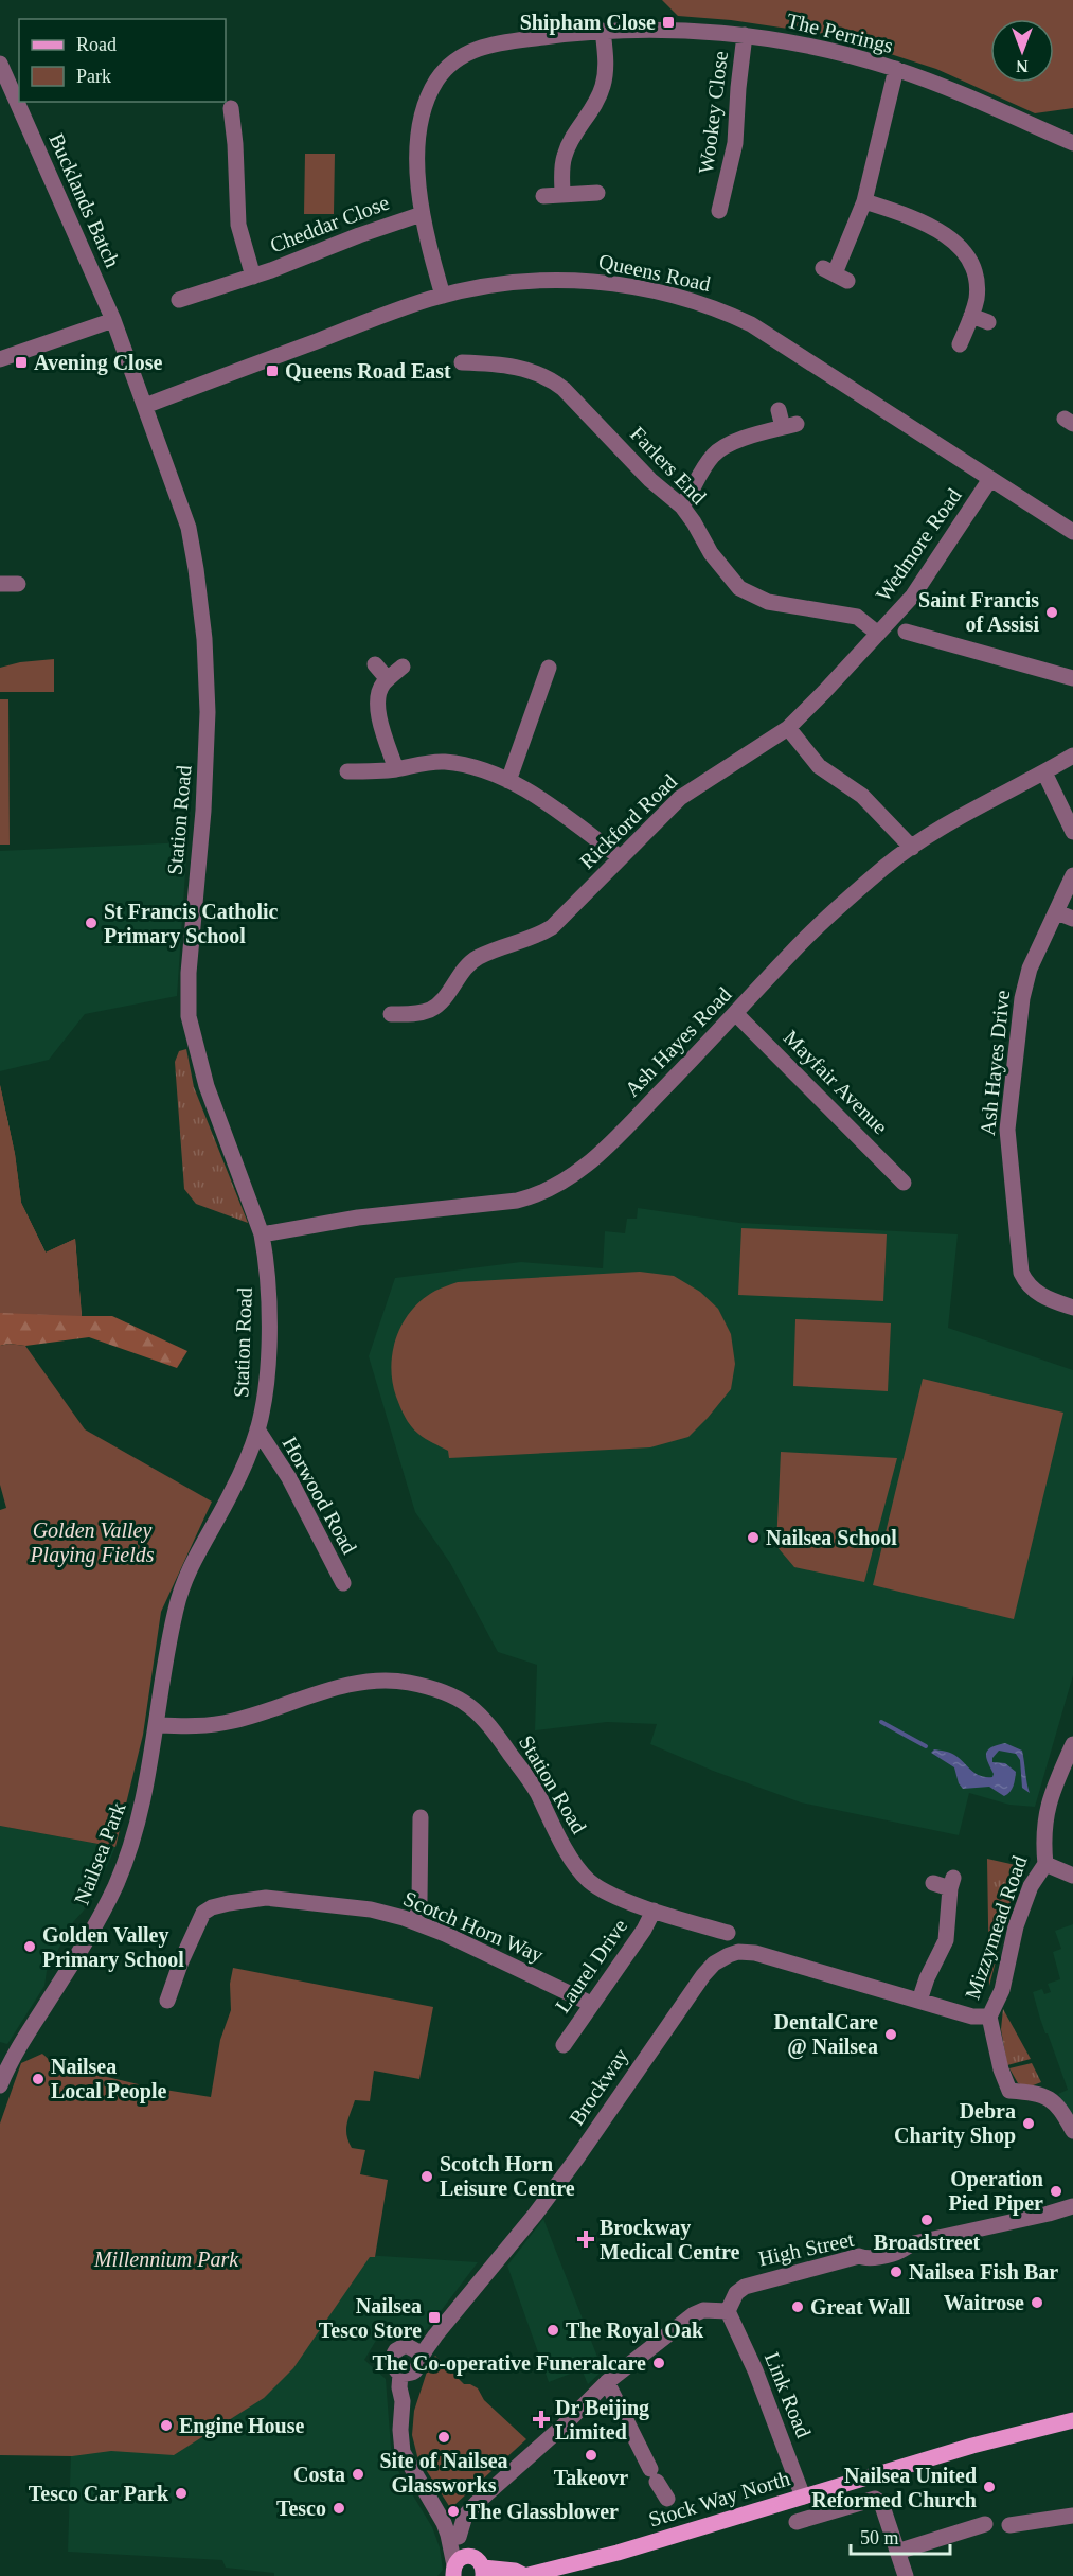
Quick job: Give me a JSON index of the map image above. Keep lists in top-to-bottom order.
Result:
{
  "streets": {
    "main road": ["Stock Way North"],
    "street": [
      "The Perrings",
      "Wookey Close",
      "Bucklands Batch",
      "Cheddar Close",
      "Queens Road",
      "Farlers End",
      "Wedmore Road",
      "Station Road",
      "Rickford Road",
      "Ash Hayes Road",
      "Ash Hayes Drive",
      "Mayfair Avenue",
      "Horwood Road",
      "Nailsea Park",
      "Scotch Horn Way",
      "Mizzymead Road",
      "Laurel Drive",
      "Brockway",
      "High Street",
      "Link Road"
    ]
  },
  "crossings": [
    ["The Perrings", "Wookey Close"],
    ["The Perrings", "Cheddar Close"],
    ["The Perrings", "Queens Road"],
    ["Bucklands Batch", "Station Road"],
    ["Queens Road", "Wedmore Road"],
    ["Queens Road", "Station Road"],
    ["Farlers End", "Wedmore Road"],
    ["Farlers End", "Rickford Road"],
    ["Wedmore Road", "Rickford Road"],
    ["Station Road", "Ash Hayes Road"],
    ["Station Road", "Horwood Road"],
    ["Station Road", "Nailsea Park"],
    ["Station Road", "Laurel Drive"],
    ["Ash Hayes Road", "Mayfair Avenue"],
    ["Scotch Horn Way", "Laurel Drive"],
    ["Brockway", "Stock Way North"],
    ["High Street", "Link Road"],
    ["Link Road", "Stock Way North"]
  ],
  "parks": ["Golden Valley Playing Fields", "Millennium Park"],
  "places": {
    "transit": [
      "Shipham Close",
      "Avening Close",
      "Queens Road East",
      "Nailsea Tesco Store"
    ],
    "other": [
      "Saint Francis of Assisi",
      "St Francis Catholic Primary School",
      "Nailsea School",
      "Golden Valley Primary School",
      "DentalCare @ Nailsea",
      "Nailsea Local People",
      "Debra Charity Shop",
      "Scotch Horn Leisure Centre",
      "Operation Pied Piper",
      "Broadstreet",
      "Nailsea Fish Bar",
      "Waitrose",
      "Great Wall",
      "The Royal Oak",
      "The Co-operative Funeralcare",
      "Engine House",
      "Site of Nailsea Glassworks",
      "Takeovr",
      "Costa",
      "Nailsea United Reformed Church",
      "Tesco Car Park",
      "Tesco",
      "The Glassblower"
    ],
    "health": ["Brockway Medical Centre", "Dr Beijing Limited"]
  },
  "legend": ["Road", "Park"],
  "scale_bar": "50 m",
  "north": "bottom"
}
